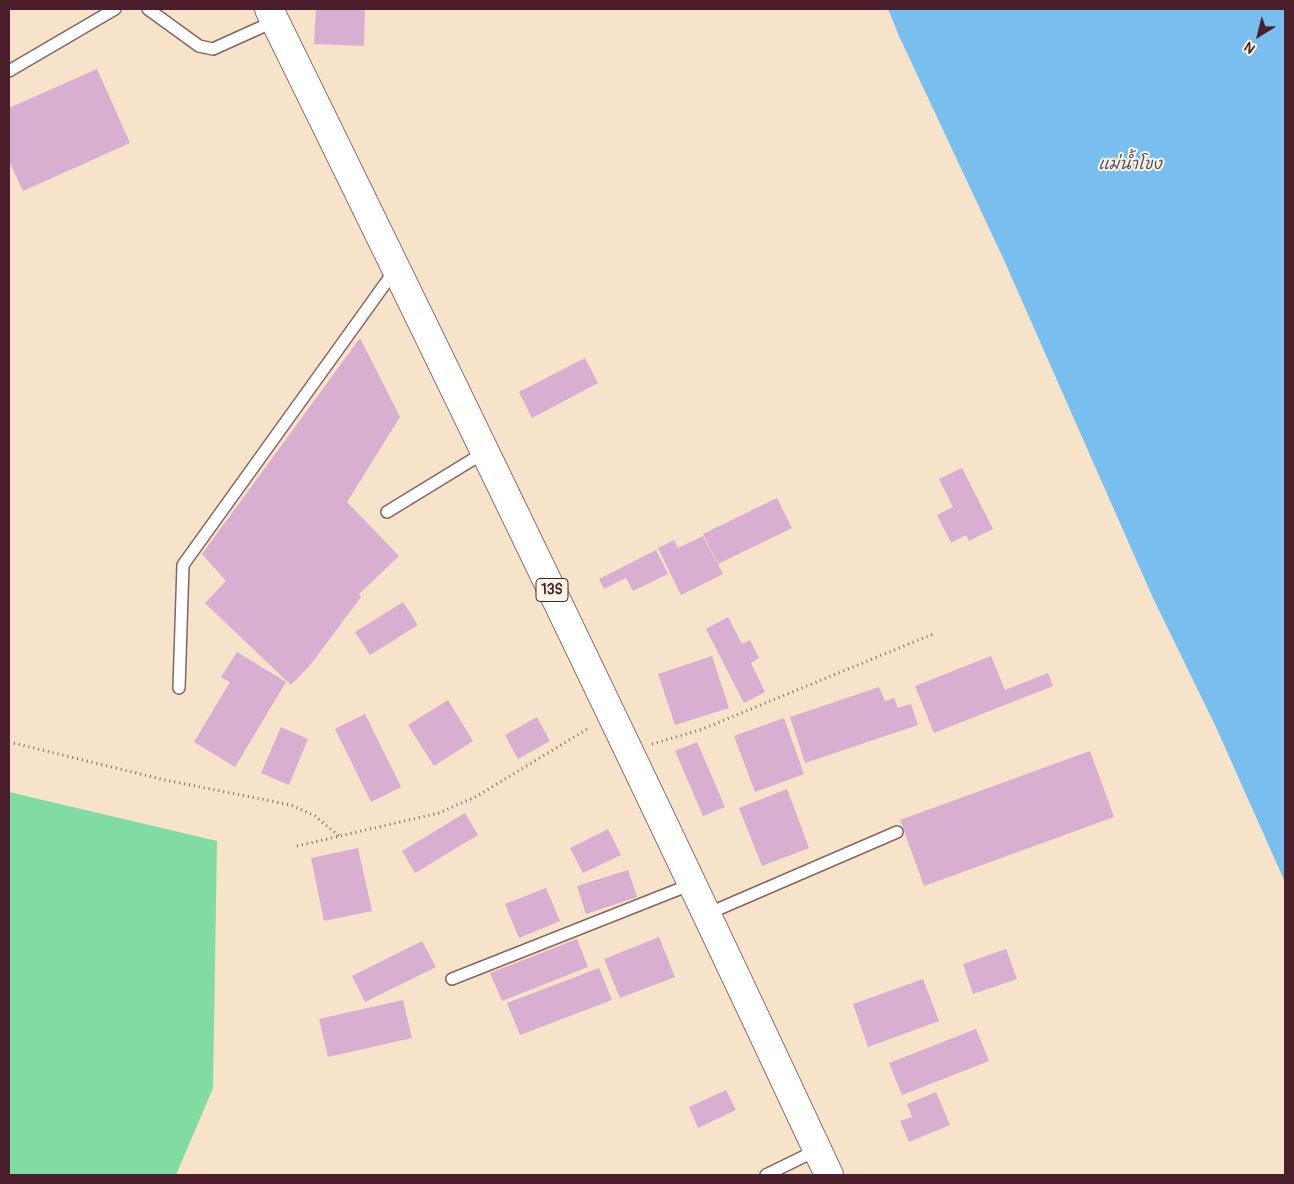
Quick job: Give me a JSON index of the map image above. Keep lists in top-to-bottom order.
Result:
{
  "streets": {
    "highway": ["13S"]
  },
  "water": ["แม่น้ำโขง"],
  "north": "bottom left"
}
